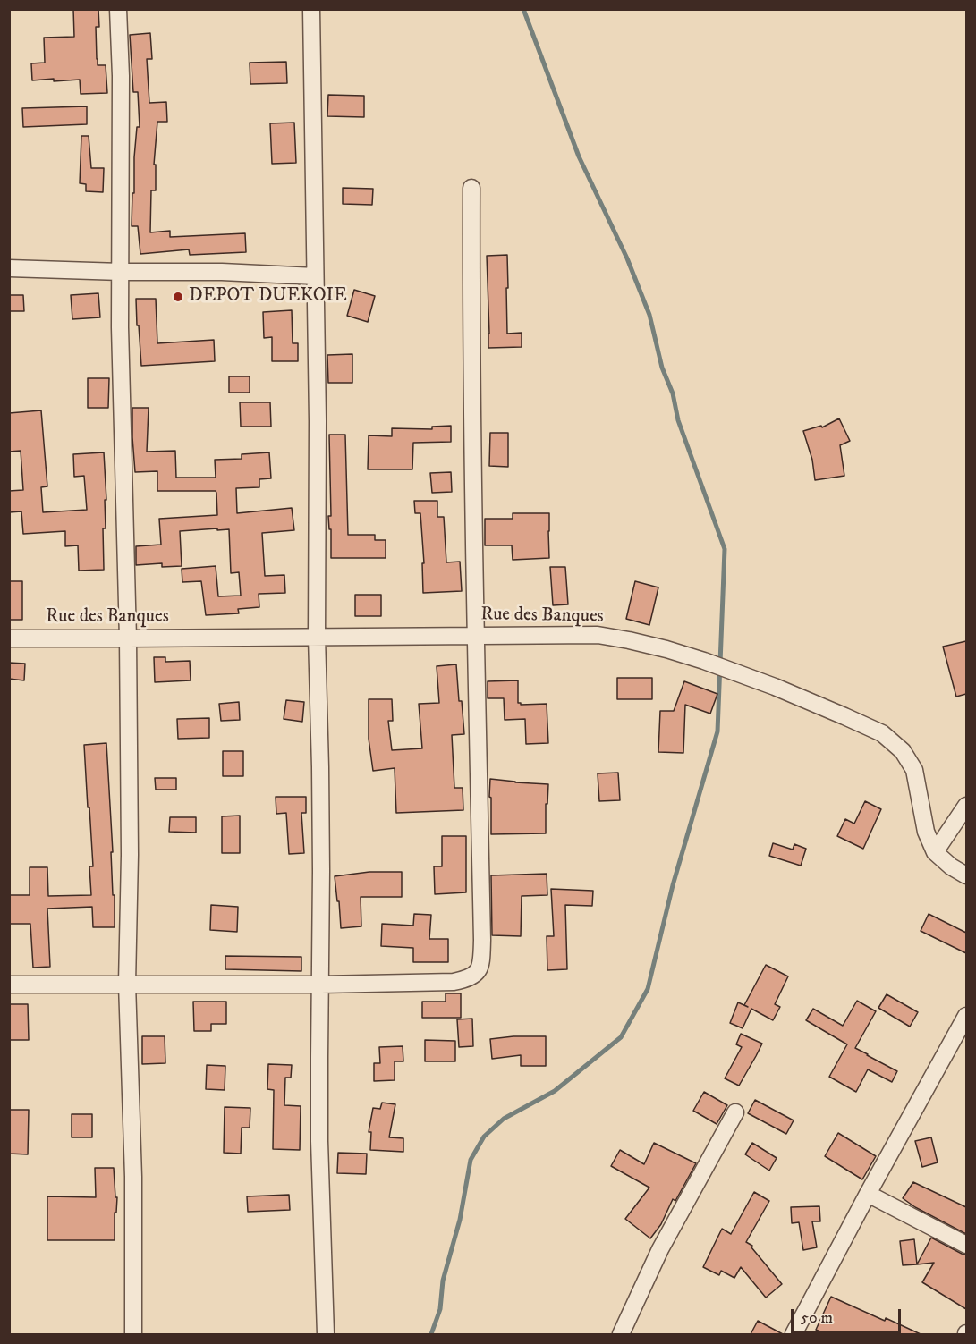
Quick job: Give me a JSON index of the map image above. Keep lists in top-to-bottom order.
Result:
{
  "streets": {
    "street": ["Rue des Banques"]
  },
  "places": ["DEPOT DUEKOIE"],
  "scale_bar": "50 m"
}
